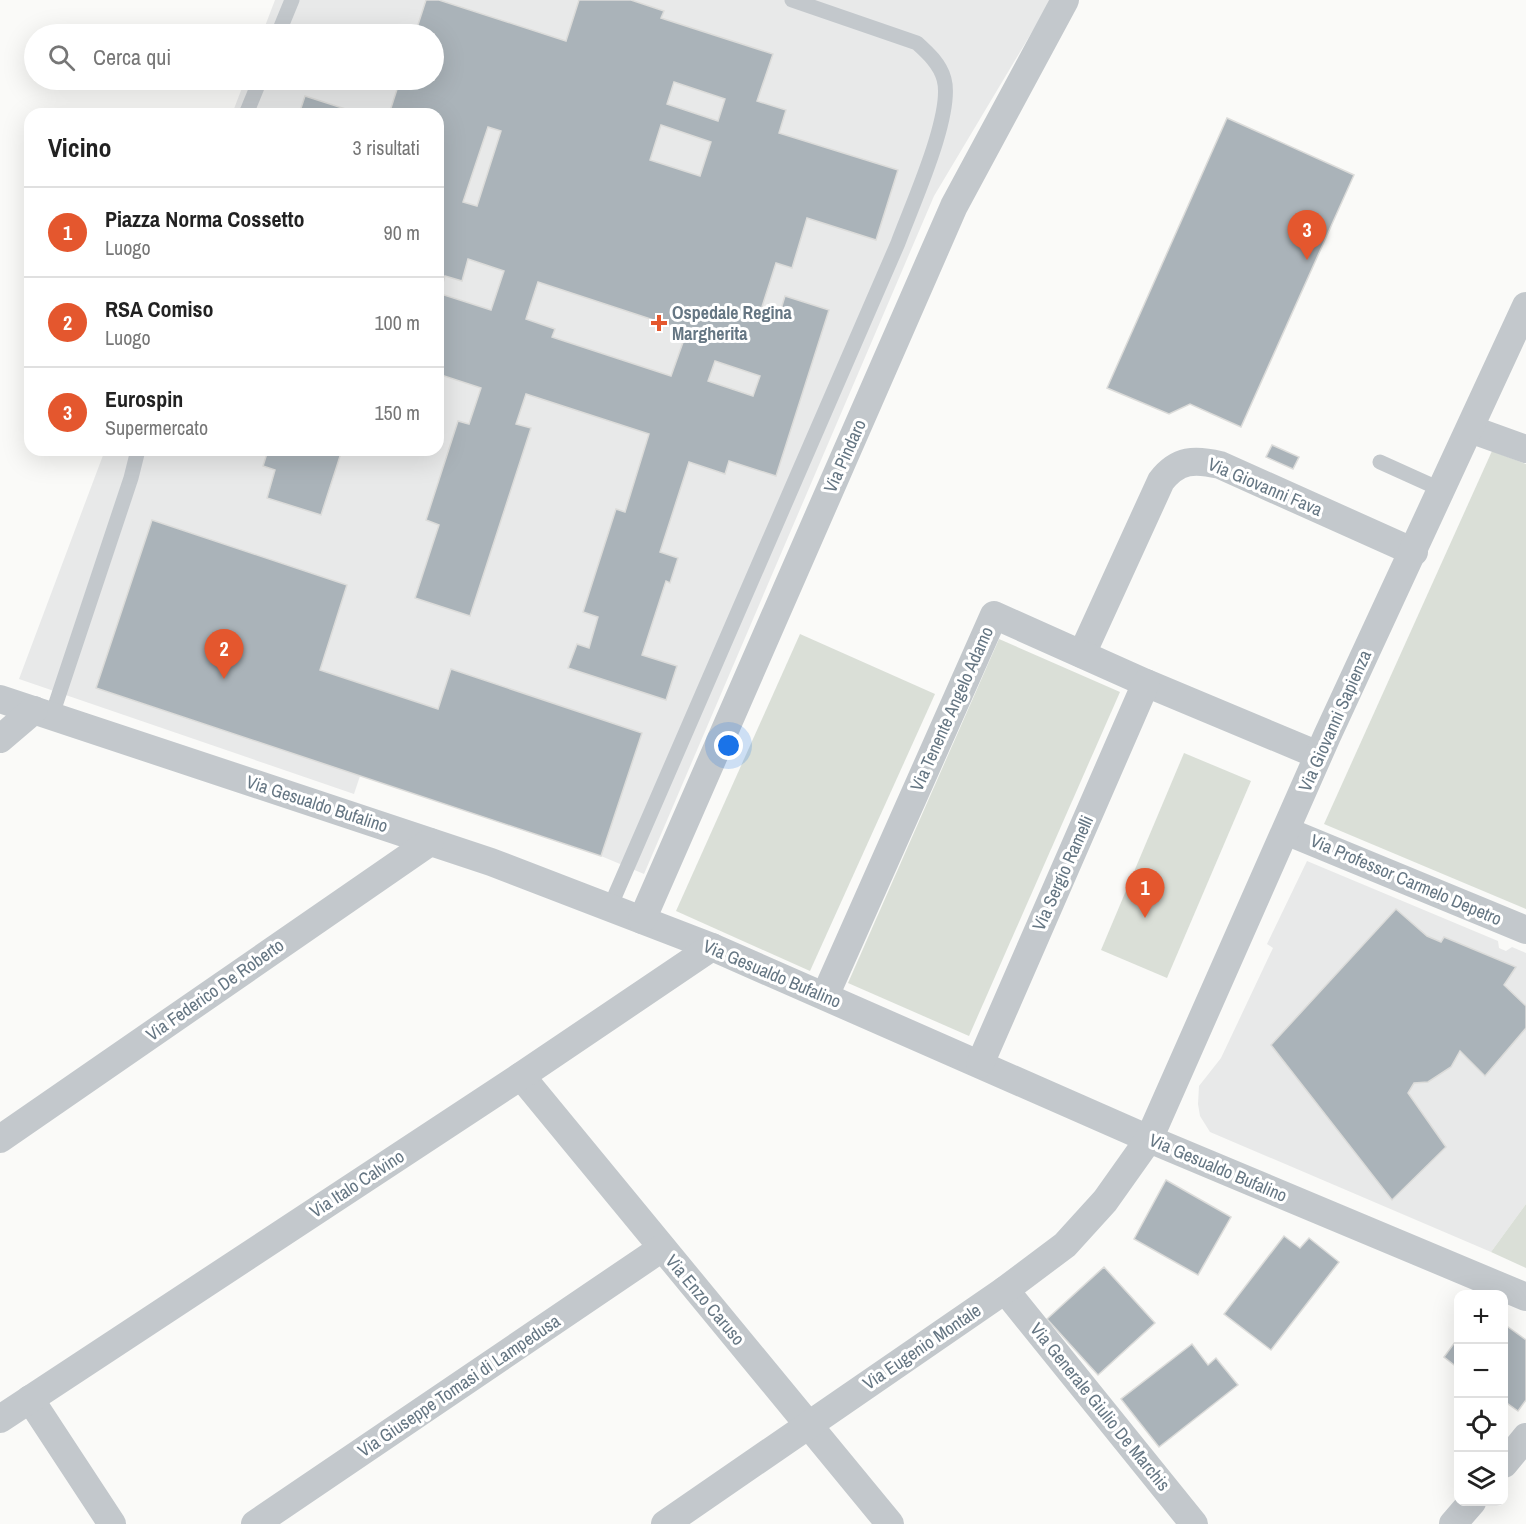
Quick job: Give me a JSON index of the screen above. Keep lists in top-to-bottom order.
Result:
{
  "streets": {
    "street": [
      "Via Pindaro",
      "Via Giovanni Fava",
      "Via Tenente Angelo Adamo",
      "Via Giovanni Sapienza",
      "Via Gesualdo Bufalino",
      "Via Sergio Ramelli",
      "Via Professor Carmelo Depetro",
      "Via Federico De Roberto",
      "Via Italo Calvino",
      "Via Enzo Caruso",
      "Via Eugenio Montale",
      "Via Giuseppe Tomasi di Lampedusa",
      "Via Generale Giulio De Marchis"
    ]
  },
  "crossings": [
    ["Via Pindaro", "Via Gesualdo Bufalino"],
    ["Via Giovanni Fava", "Via Tenente Angelo Adamo"],
    ["Via Giovanni Fava", "Via Giovanni Sapienza"],
    ["Via Tenente Angelo Adamo", "Via Giovanni Sapienza"],
    ["Via Tenente Angelo Adamo", "Via Gesualdo Bufalino"],
    ["Via Tenente Angelo Adamo", "Via Sergio Ramelli"],
    ["Via Giovanni Sapienza", "Via Gesualdo Bufalino"],
    ["Via Giovanni Sapienza", "Via Professor Carmelo Depetro"],
    ["Via Giovanni Sapienza", "Via Eugenio Montale"],
    ["Via Gesualdo Bufalino", "Via Sergio Ramelli"],
    ["Via Gesualdo Bufalino", "Via Federico De Roberto"],
    ["Via Gesualdo Bufalino", "Via Italo Calvino"],
    ["Via Gesualdo Bufalino", "Via Eugenio Montale"],
    ["Via Italo Calvino", "Via Enzo Caruso"],
    ["Via Enzo Caruso", "Via Eugenio Montale"],
    ["Via Enzo Caruso", "Via Giuseppe Tomasi di Lampedusa"],
    ["Via Eugenio Montale", "Via Generale Giulio De Marchis"]
  ],
  "places": {
    "health": ["Ospedale Regina Margherita"]
  },
  "page": {
    "search": "Cerca qui",
    "heading": ["Vicino", "3 risultati"],
    "list": [
      {
        "mark": "1",
        "name": "Piazza Norma Cossetto",
        "note": "Luogo",
        "value": "90 m"
      },
      {
        "mark": "2",
        "name": "RSA Comiso",
        "note": "Luogo",
        "value": "100 m"
      },
      {
        "mark": "3",
        "name": "Eurospin",
        "note": "Supermercato",
        "value": "150 m"
      }
    ],
    "pins": ["3", "2", "1"],
    "map_buttons": ["+", "−"]
  }
}
